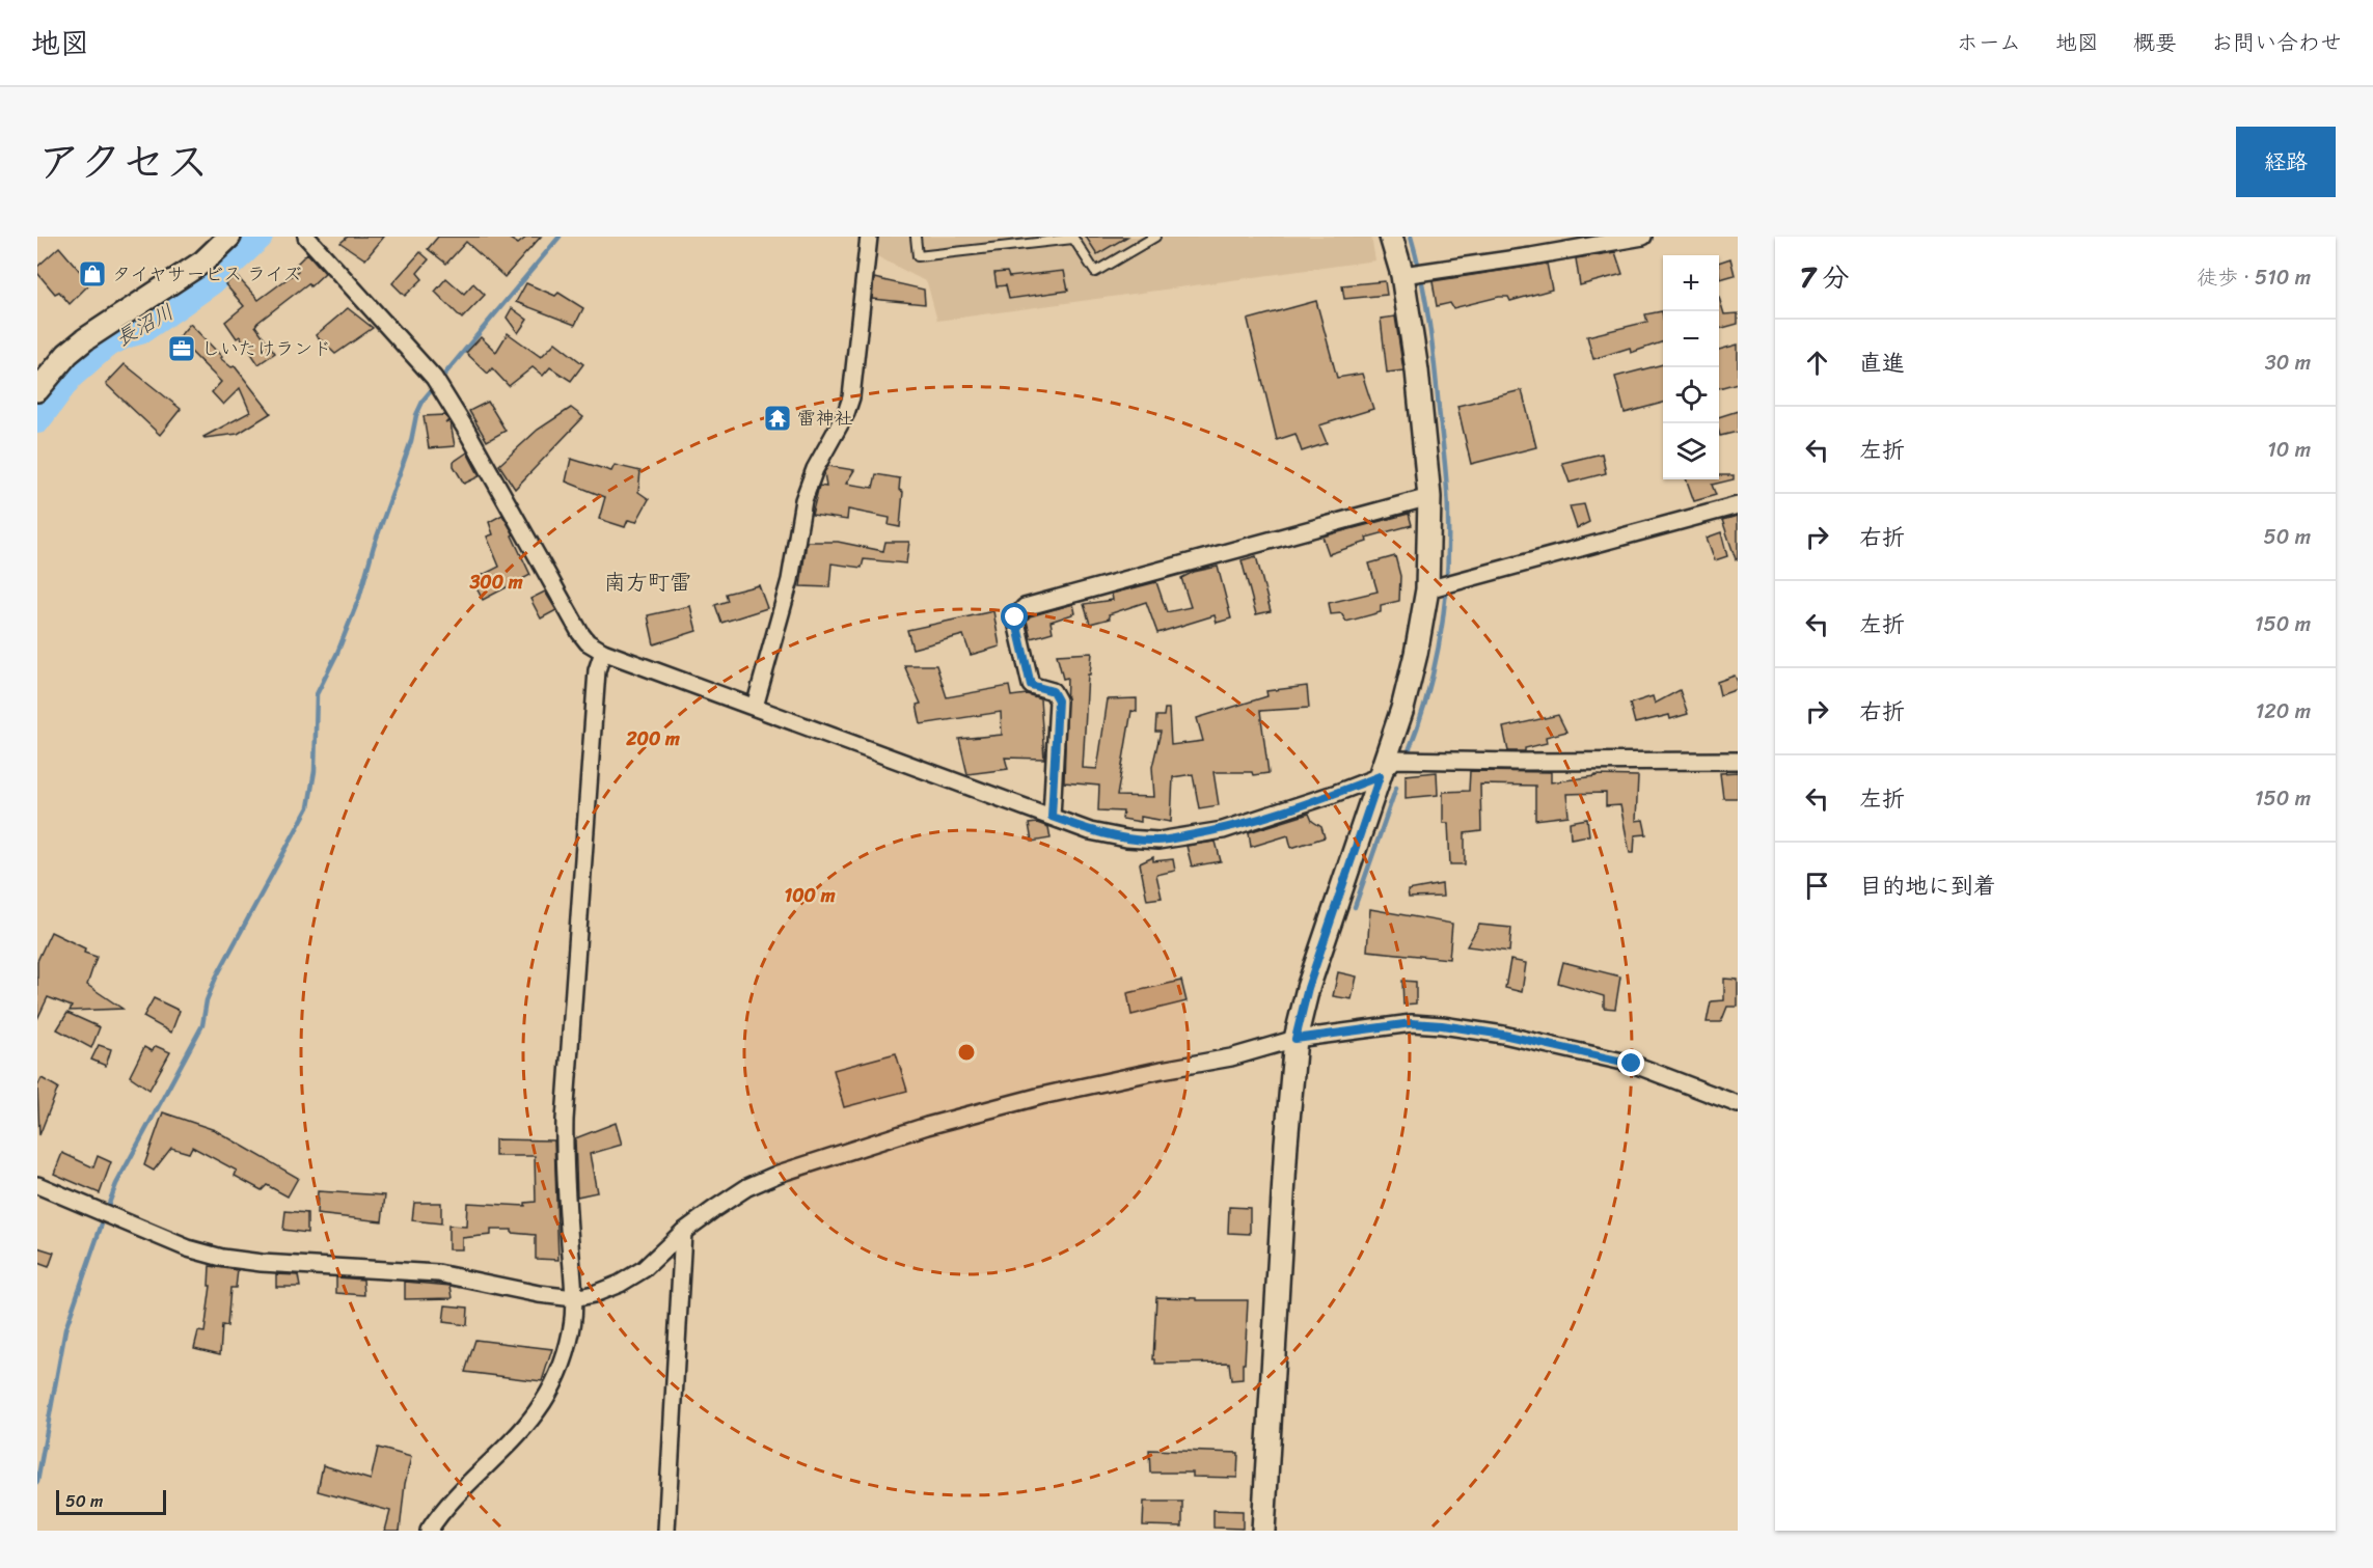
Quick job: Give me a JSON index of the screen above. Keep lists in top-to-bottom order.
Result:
{
  "districts": ["南方町雷"],
  "water": ["長沼川"],
  "places": {
    "shop": ["タイヤサービス ライズ"],
    "office": ["しいたけランド"],
    "temple": ["雷神社"]
  },
  "scale_bar": "50 m",
  "page": {
    "header": "地図",
    "nav": [
      "ホーム",
      "地図",
      "概要",
      "お問い合わせ"
    ],
    "title": "アクセス",
    "buttons": "経路",
    "heading": ["7 分", "徒歩 · 510 m"],
    "map_buttons": ["+", "−"],
    "list": [
      ["直進", "30 m"],
      ["左折", "10 m"],
      ["右折", "50 m"],
      ["左折", "150 m"],
      ["右折", "120 m"],
      ["左折", "150 m"],
      "目的地に到着"
    ],
    "scale": "50 m"
  },
  "rings": ["300 m", "200 m", "100 m"]
}
